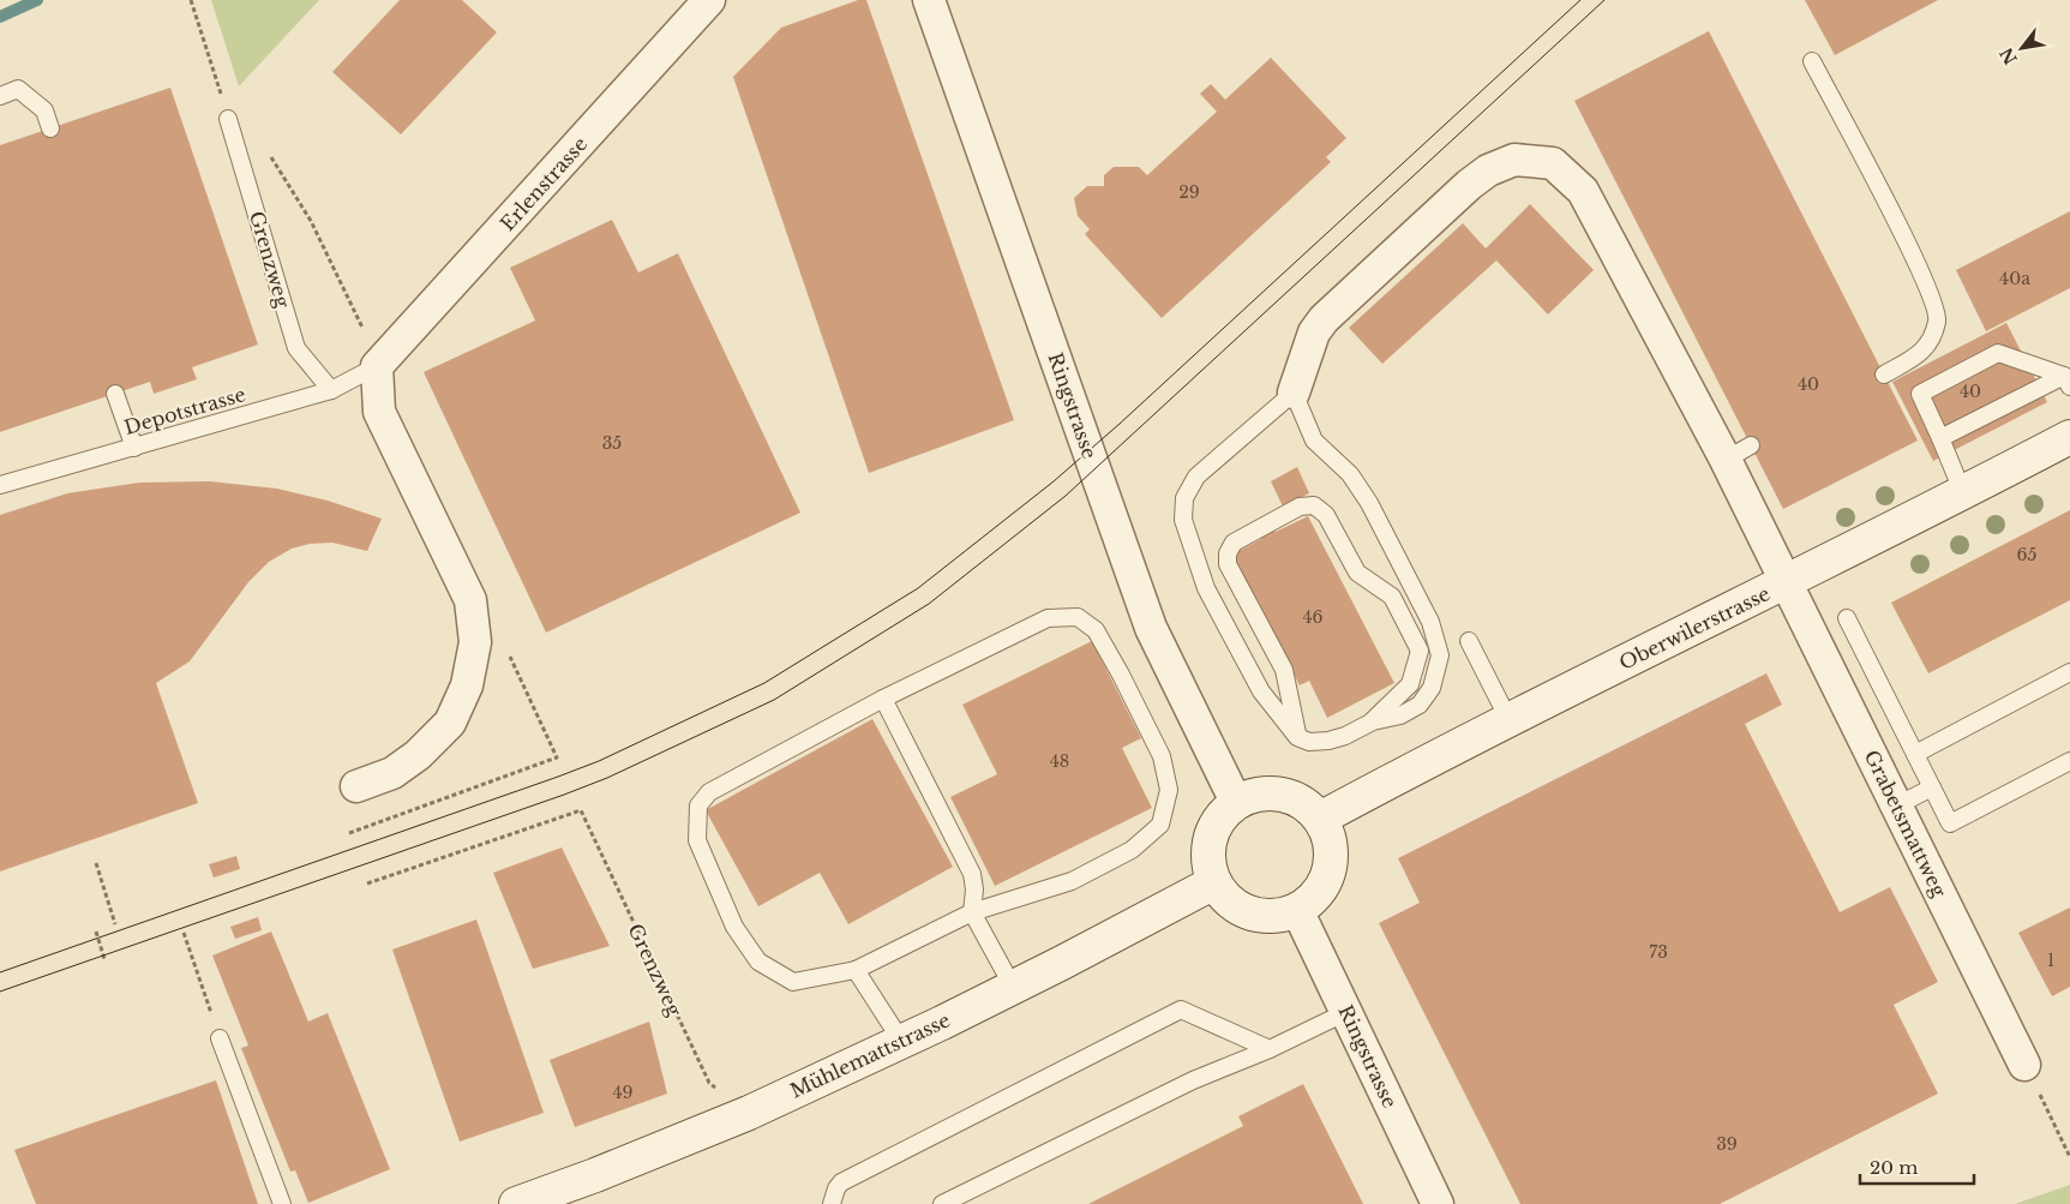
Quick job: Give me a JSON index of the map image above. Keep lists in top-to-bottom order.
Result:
{
  "streets": {
    "main road": ["Oberwilerstrasse", "Mühlemattstrasse"],
    "street": ["Erlenstrasse", "Ringstrasse", "Grabetsmattweg"],
    "lane": ["Grenzweg", "Depotstrasse"]
  },
  "crossings": [
    ["Erlenstrasse", "Depotstrasse"],
    ["Grenzweg", "Depotstrasse"],
    ["Grenzweg", "Mühlemattstrasse"],
    ["Ringstrasse", "Oberwilerstrasse"],
    ["Ringstrasse", "Mühlemattstrasse"],
    ["Oberwilerstrasse", "Grabetsmattweg"],
    ["Oberwilerstrasse", "Mühlemattstrasse"]
  ],
  "house_numbers": [
    "29",
    "40a",
    "40",
    "40",
    "35",
    "65",
    "46",
    "48",
    "73",
    "1",
    "49",
    "39"
  ],
  "scale_bar": "20 m",
  "north": "bottom left"
}
